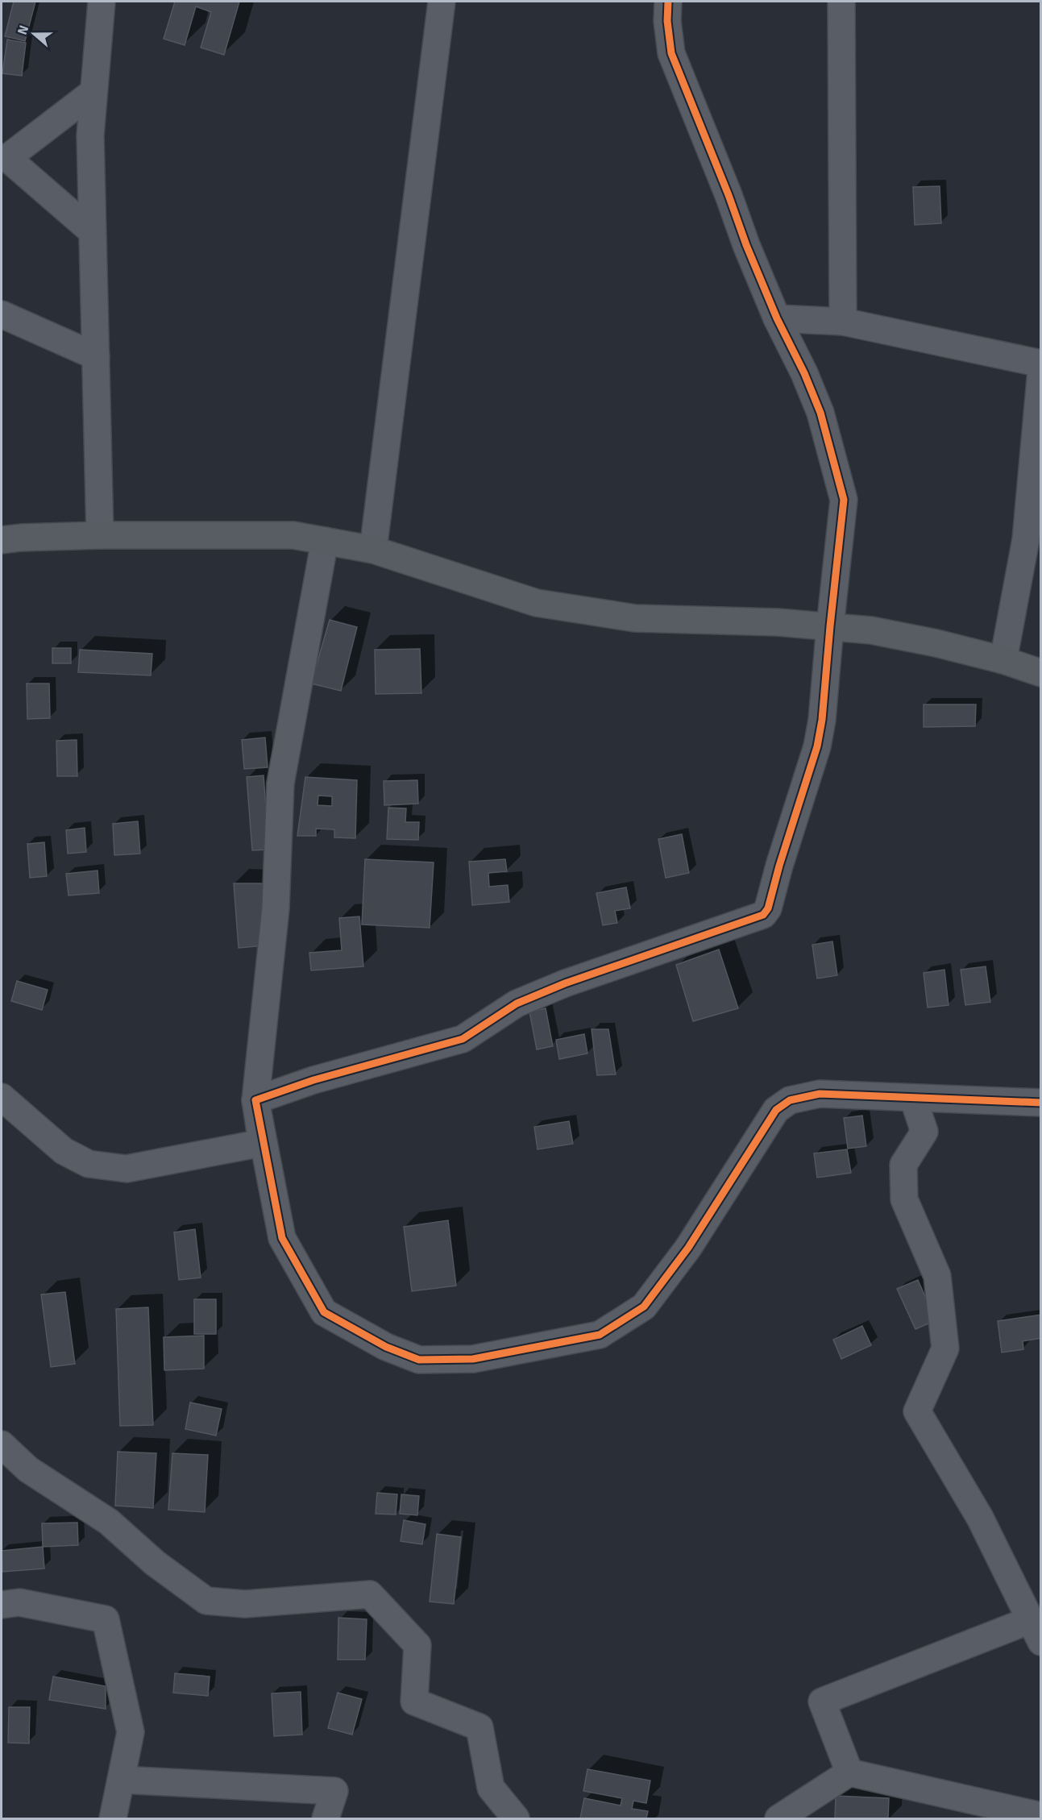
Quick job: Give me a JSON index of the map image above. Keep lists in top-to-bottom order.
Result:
{
  "north": "left"
}
